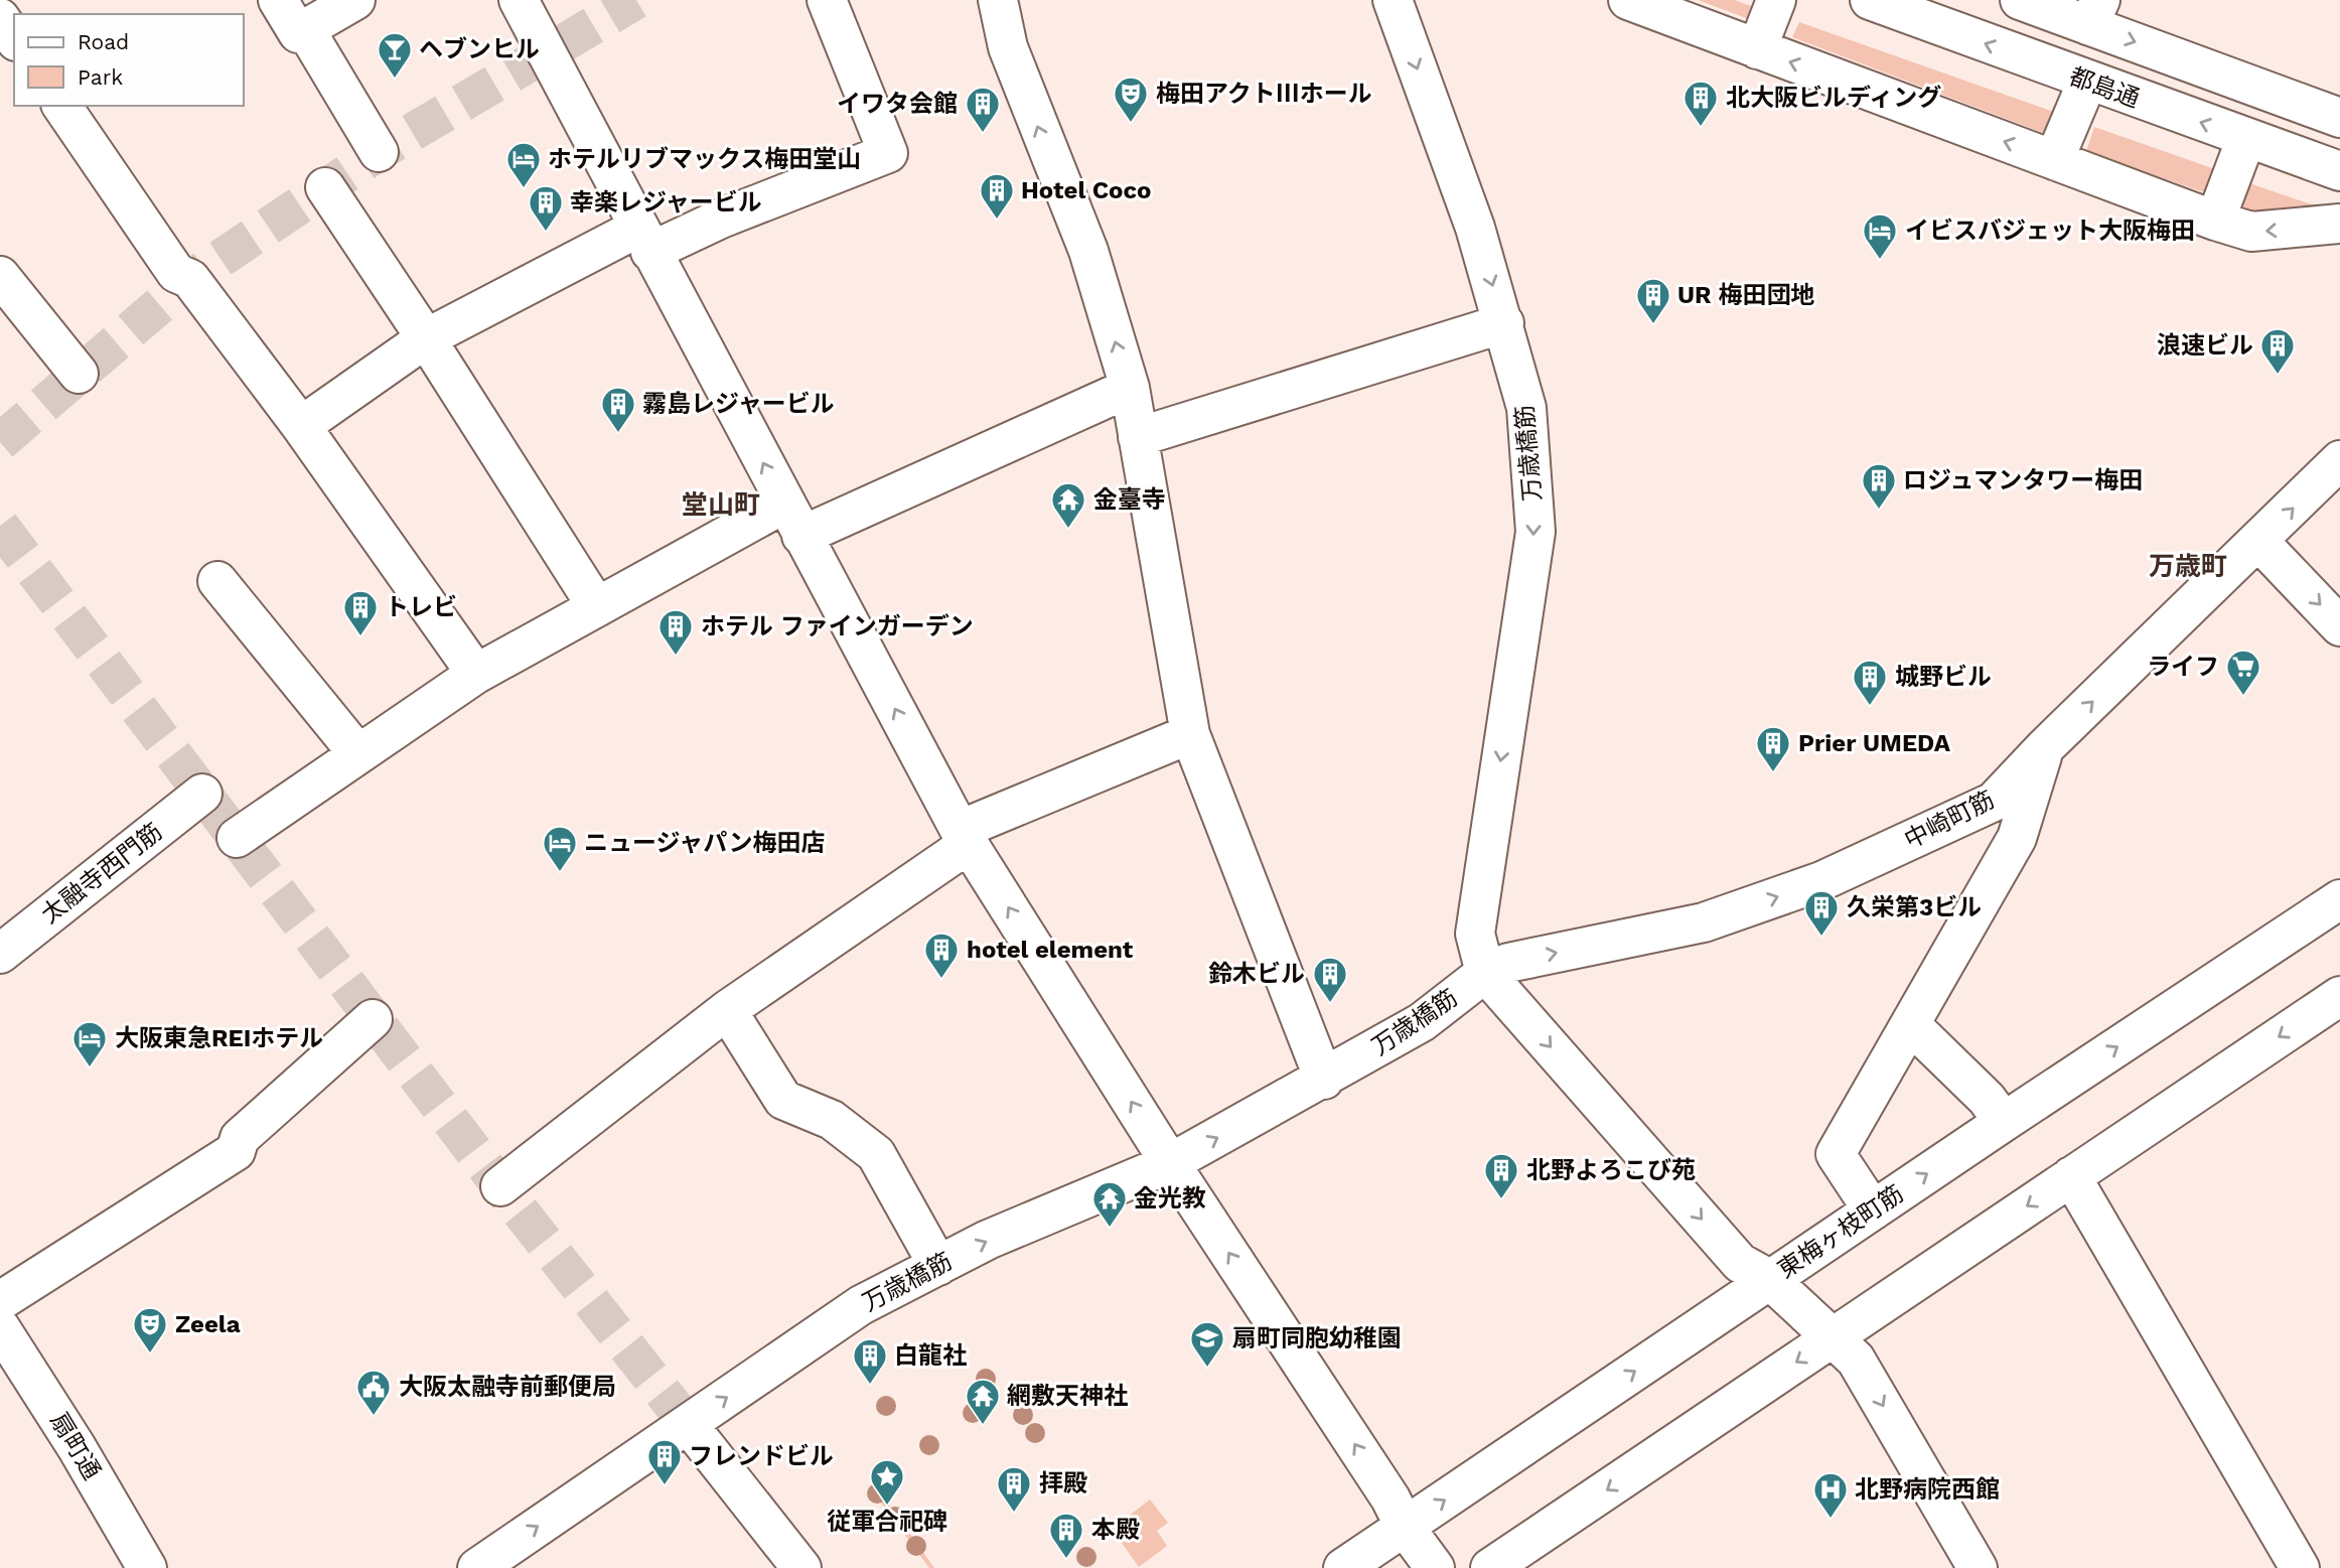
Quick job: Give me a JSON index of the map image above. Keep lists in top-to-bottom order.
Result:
{
  "streets": {
    "street": [
      "都島通",
      "万歳橋筋",
      "中崎町筋",
      "太融寺西門筋",
      "東梅ヶ枝町筋",
      "扇町通"
    ]
  },
  "crossings": [
    ["万歳橋筋", "中崎町筋"]
  ],
  "one_way": ["中崎町筋"],
  "districts": ["堂山町", "万歳町"],
  "places": {
    "bar": ["ヘブンヒル"],
    "theatre": ["梅田アクトⅢホール", "Zeela"],
    "building": [
      "北大阪ビルディング",
      "イワタ会館",
      "Hotel Coco",
      "幸楽レジャービル",
      "UR 梅田団地",
      "浪速ビル",
      "霧島レジャービル",
      "ロジュマンタワー梅田",
      "トレビ",
      "ホテル ファインガーデン",
      "城野ビル",
      "Prier UMEDA",
      "久栄第3ビル",
      "hotel element",
      "鈴木ビル",
      "北野よろこび苑",
      "白龍社",
      "フレンドビル",
      "拝殿",
      "本殿"
    ],
    "hotel": [
      "ホテルリブマックス梅田堂山",
      "イビスバジェット大阪梅田",
      "ニュージャパン梅田店",
      "大阪東急REIホテル"
    ],
    "temple": ["金臺寺", "金光教", "網敷天神社"],
    "supermarket": ["ライフ"],
    "school or university": ["扇町同胞幼稚園"],
    "public building": ["大阪太融寺前郵便局"],
    "place": ["従軍合祀碑"],
    "hospital": ["北野病院西館"]
  },
  "legend": ["Road", "Park"]
}
